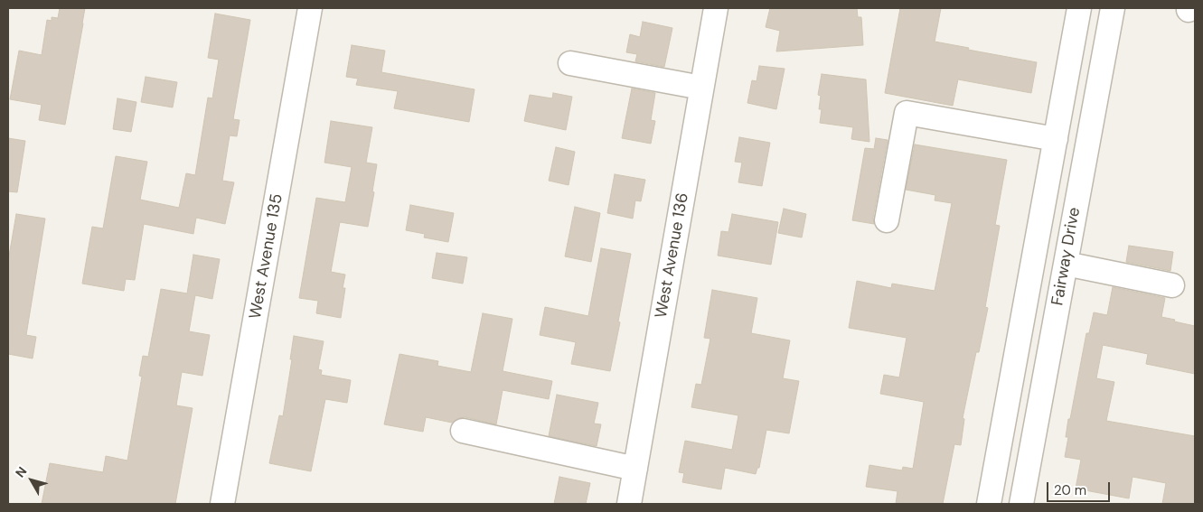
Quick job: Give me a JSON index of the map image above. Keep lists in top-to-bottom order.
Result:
{
  "streets": {
    "street": ["West Avenue 136", "West Avenue 135", "Fairway Drive"]
  },
  "scale_bar": "20 m",
  "north": "top left"
}
